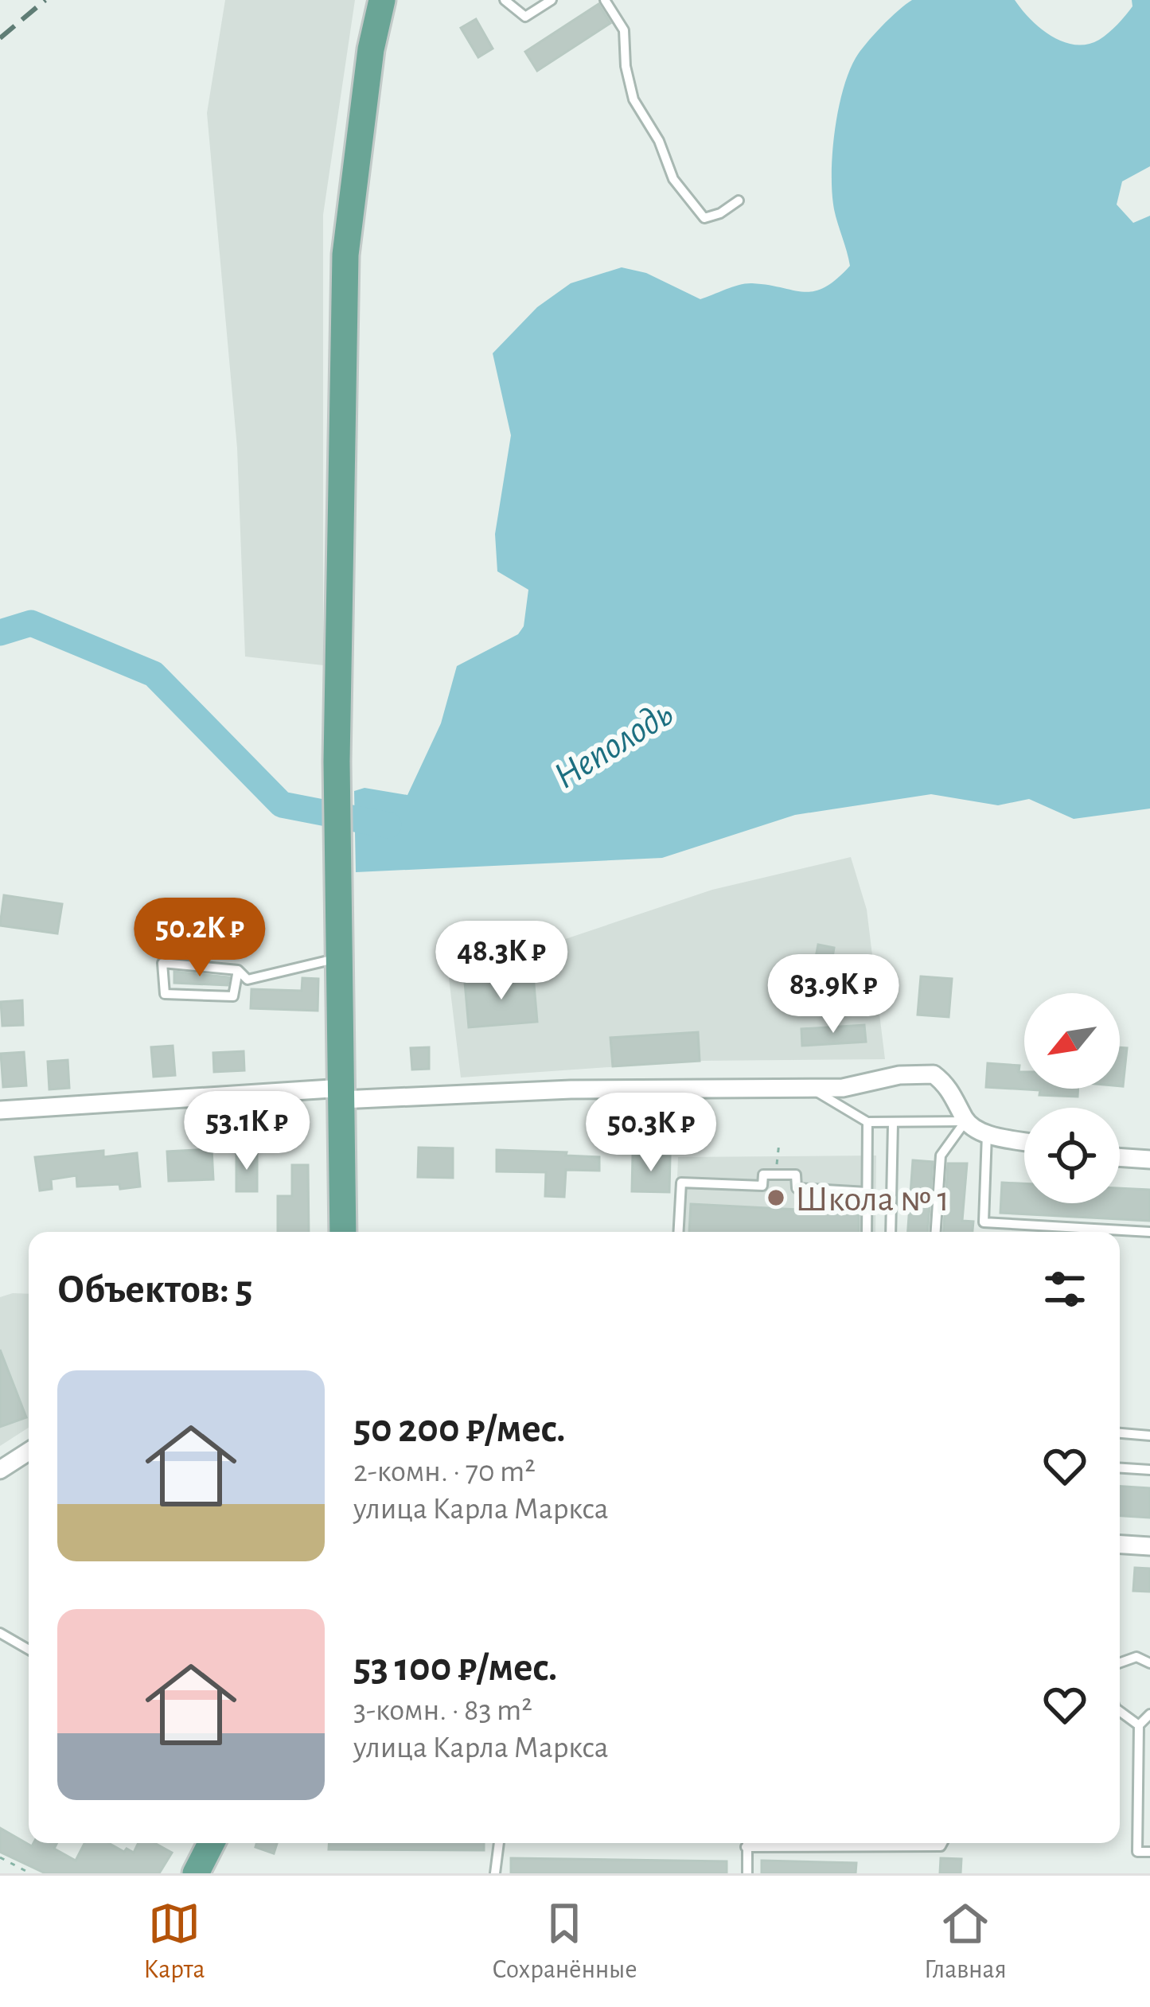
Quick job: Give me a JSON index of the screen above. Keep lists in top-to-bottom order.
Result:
{
  "water": ["Неполодь"],
  "places": ["Школа № 1"],
  "north": "bottom left",
  "page": {
    "price": [
      "50.2K ₽",
      "48.3K ₽",
      "83.9K ₽",
      "53.1K ₽",
      "50.3K ₽"
    ],
    "heading": "Объектов: 5",
    "list": [
      {
        "name": "50 200 ₽/мес.",
        "note": "2-комн. · 70 m² · улица Карла Маркса"
      },
      {
        "name": "53 100 ₽/мес.",
        "note": "3-комн. · 83 m² · улица Карла Маркса"
      }
    ],
    "tabs": ["Карта", "Сохранённые", "Главная"]
  }
}
